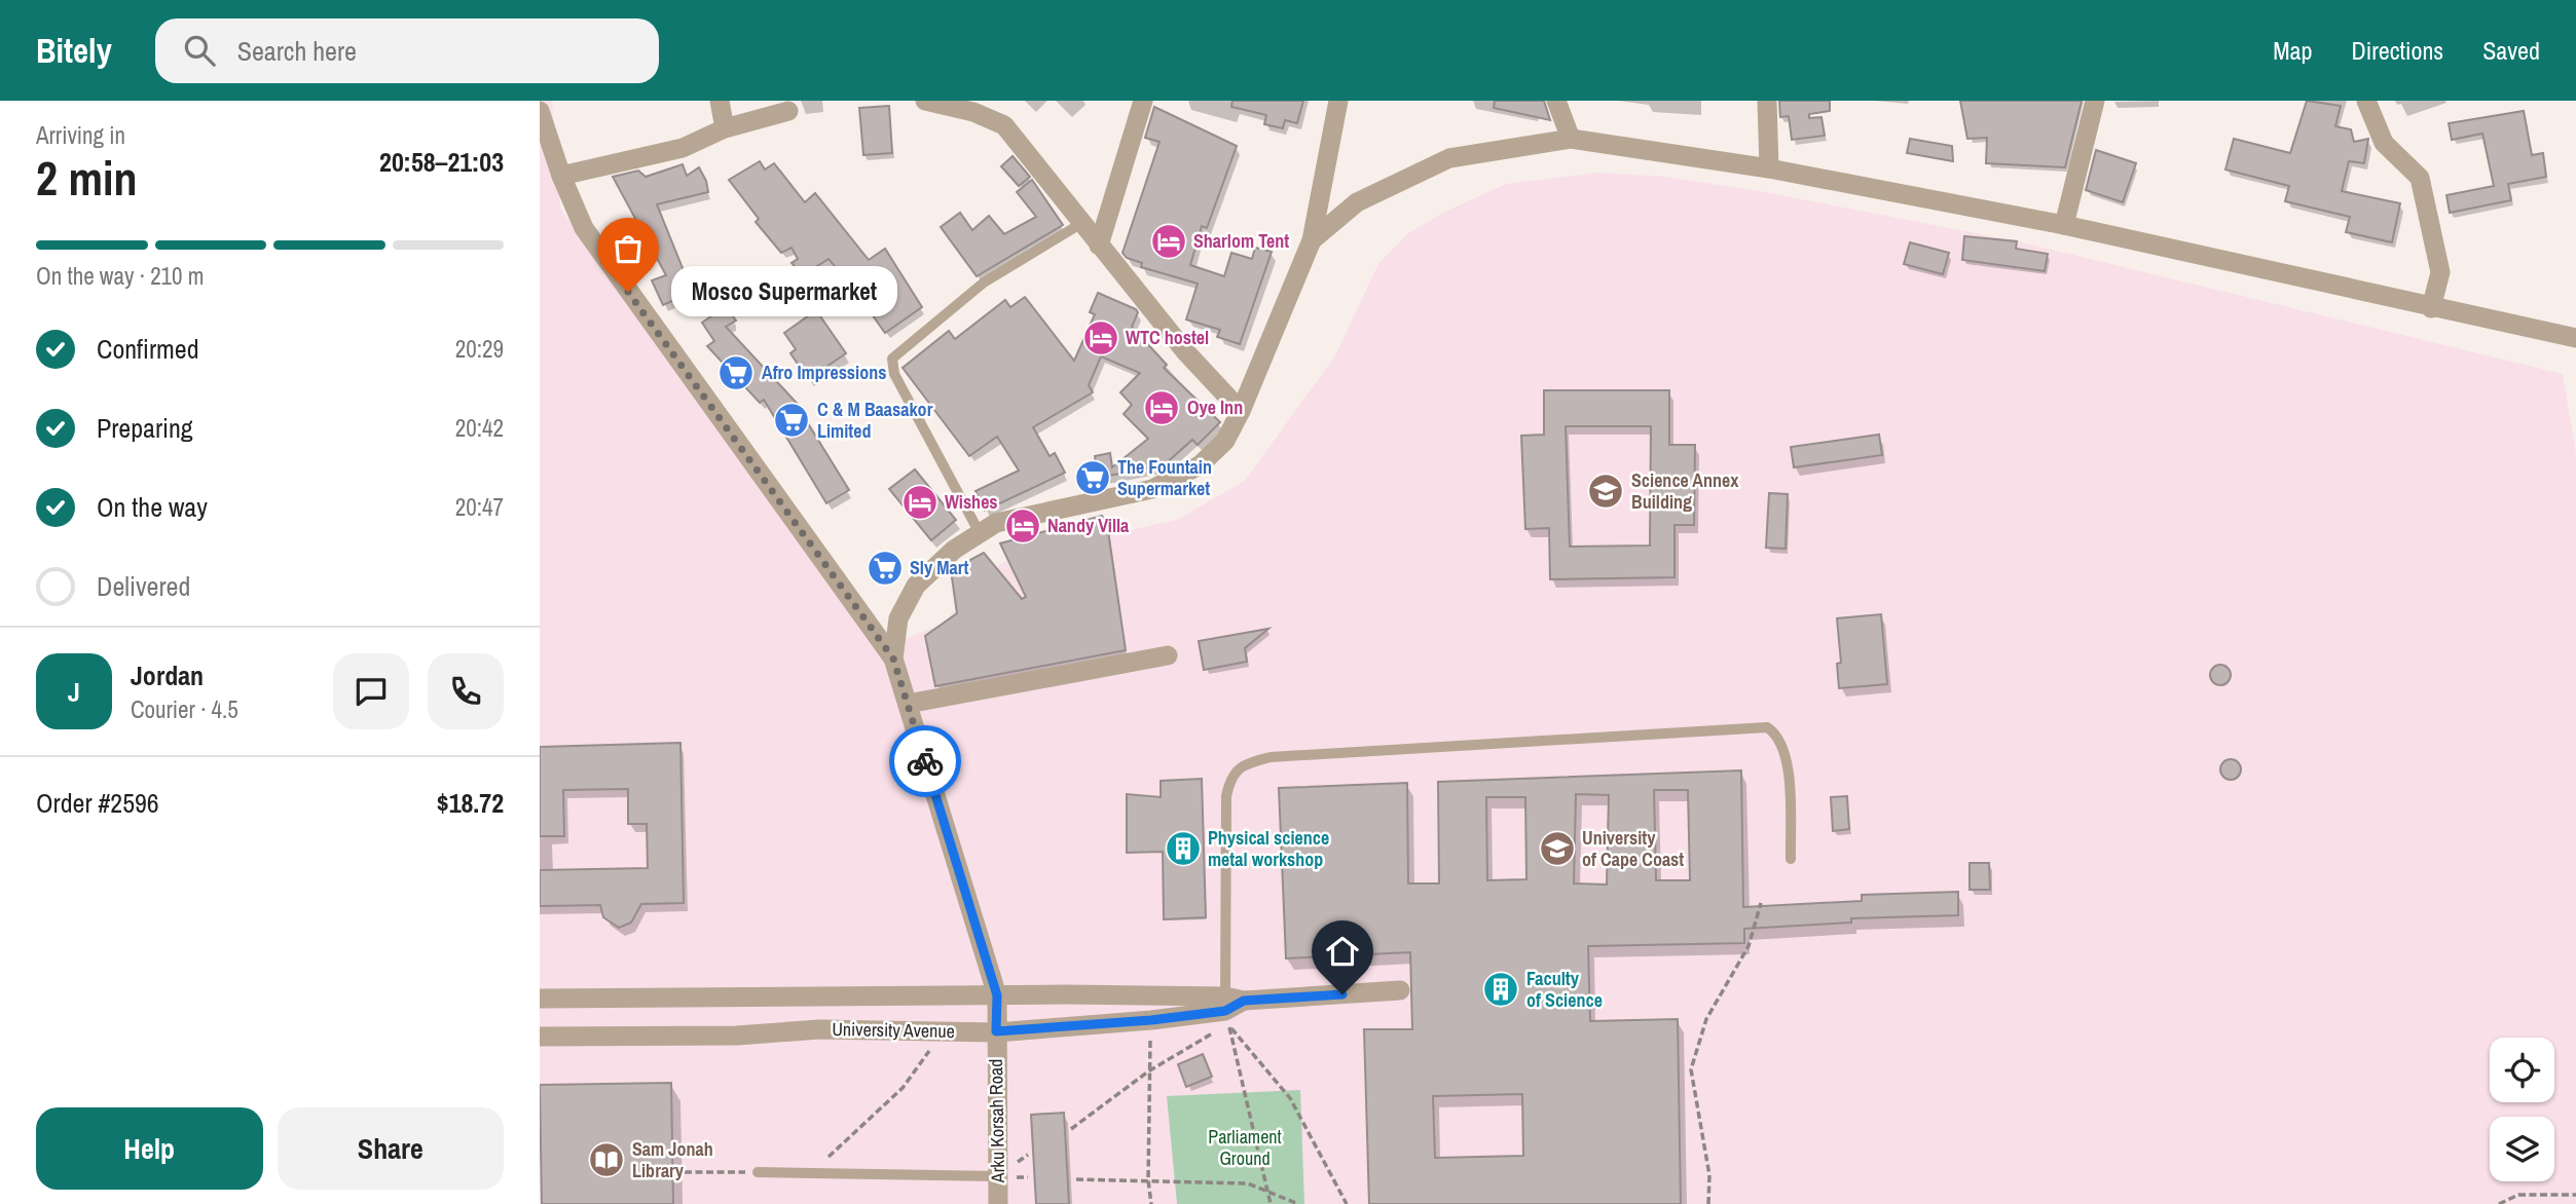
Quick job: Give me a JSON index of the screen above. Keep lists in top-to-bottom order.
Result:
{
  "streets": {
    "street": ["University Avenue", "Arku Korsah Road"]
  },
  "crossings": [
    ["University Avenue", "Arku Korsah Road"]
  ],
  "parks": ["Parliament Ground"],
  "places": {
    "hotel": [
      "Sharlom Tent",
      "WTC hostel",
      "Oye Inn",
      "Wishes",
      "Nandy Villa"
    ],
    "other": ["Mosco Supermarket"],
    "supermarket": [
      "Afro Impressions",
      "C & M Baasakor Limited",
      "The Fountain Supermarket",
      "Sly Mart"
    ],
    "school or university": ["Science Annex Building", "University of Cape Coast"],
    "building": ["Physical science metal workshop", "Faculty of Science"],
    "library": ["Sam Jonah Library"]
  },
  "page": {
    "header": "Bitely",
    "search": "Search here",
    "nav": ["Map", "Directions", "Saved"],
    "heading": ["2 min", "Arriving in", "20:58–21:03"],
    "panel": [
      "Jordan",
      "Courier · 4.5",
      "Order #2596",
      "$18.72"
    ],
    "bar": "On the way · 210 m",
    "bubble": "Mosco Supermarket",
    "list": [
      ["Confirmed", "20:29"],
      ["Preparing", "20:42"],
      ["On the way", "20:47"],
      "Delivered"
    ],
    "round": "J",
    "buttons": ["Help", "Share"]
  }
}
